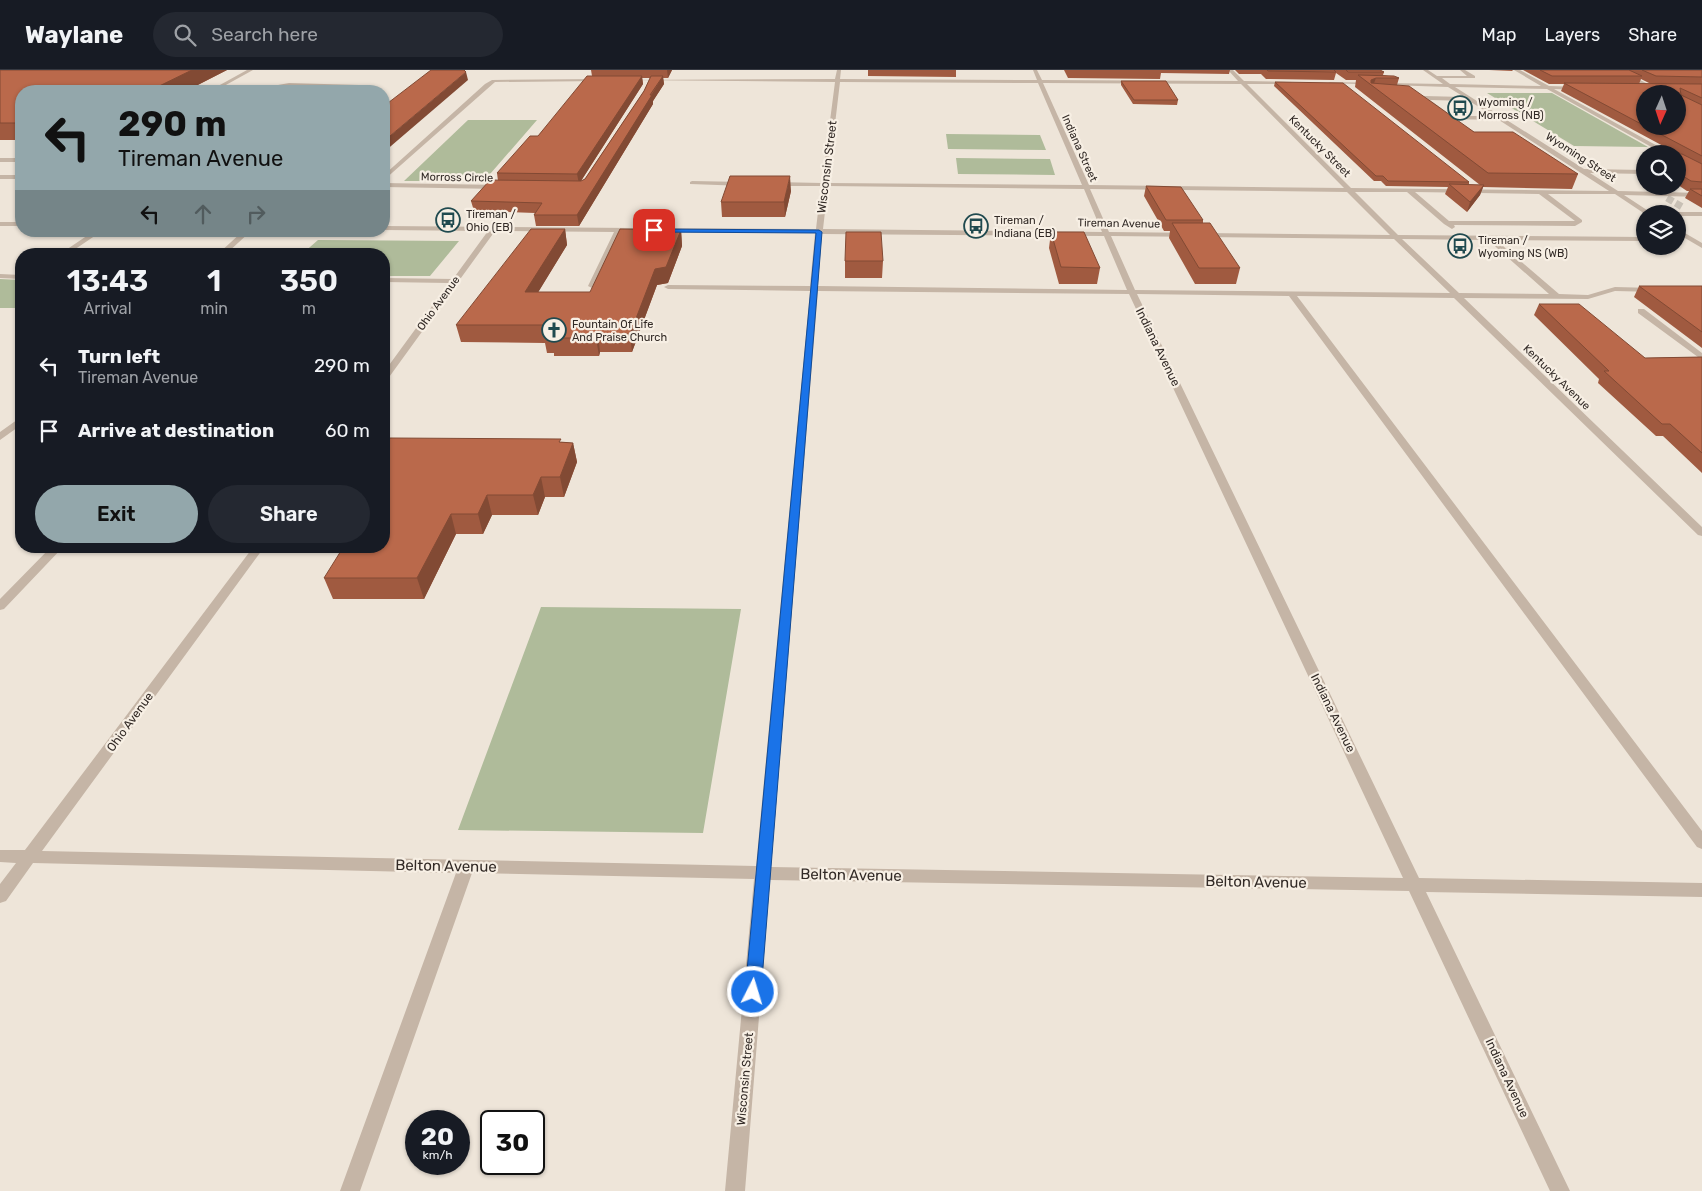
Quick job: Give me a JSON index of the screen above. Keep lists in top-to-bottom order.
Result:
{
  "streets": {
    "street": [
      "Kentucky Street",
      "Indiana Street",
      "Wyoming Street",
      "Wisconsin Street",
      "Morross Circle",
      "Tireman Avenue",
      "Ohio Avenue",
      "Indiana Avenue",
      "Kentucky Avenue",
      "Belton Avenue"
    ]
  },
  "crossings": [
    ["Kentucky Street", "Tireman Avenue"],
    ["Kentucky Street", "Kentucky Avenue"],
    ["Indiana Street", "Tireman Avenue"],
    ["Indiana Street", "Indiana Avenue"],
    ["Wisconsin Street", "Tireman Avenue"],
    ["Wisconsin Street", "Belton Avenue"],
    ["Tireman Avenue", "Indiana Avenue"],
    ["Tireman Avenue", "Kentucky Avenue"],
    ["Ohio Avenue", "Belton Avenue"],
    ["Indiana Avenue", "Belton Avenue"]
  ],
  "places": {
    "bus stop": [
      "Wyoming / Morross (NB)",
      "Tireman / Ohio (EB)",
      "Tireman / Indiana (EB)",
      "Tireman / Wyoming NS (WB)"
    ],
    "church": ["Fountain Of Life And Praise Church"]
  },
  "north": "bottom",
  "page": {
    "header": "Waylane",
    "search": "Search here",
    "nav": ["Map", "Layers", "Share"],
    "turn": ["290 m", "Tireman Avenue"],
    "eta": [
      "13:43",
      "Arrival",
      "1",
      "min",
      "350",
      "m"
    ],
    "list": [
      {
        "name": "Turn left",
        "note": "Tireman Avenue",
        "value": "290 m"
      },
      {
        "name": "Arrive at destination",
        "value": "60 m"
      }
    ],
    "buttons": ["Exit", "Share"],
    "speed": "20 km/h",
    "limit": "30"
  }
}
